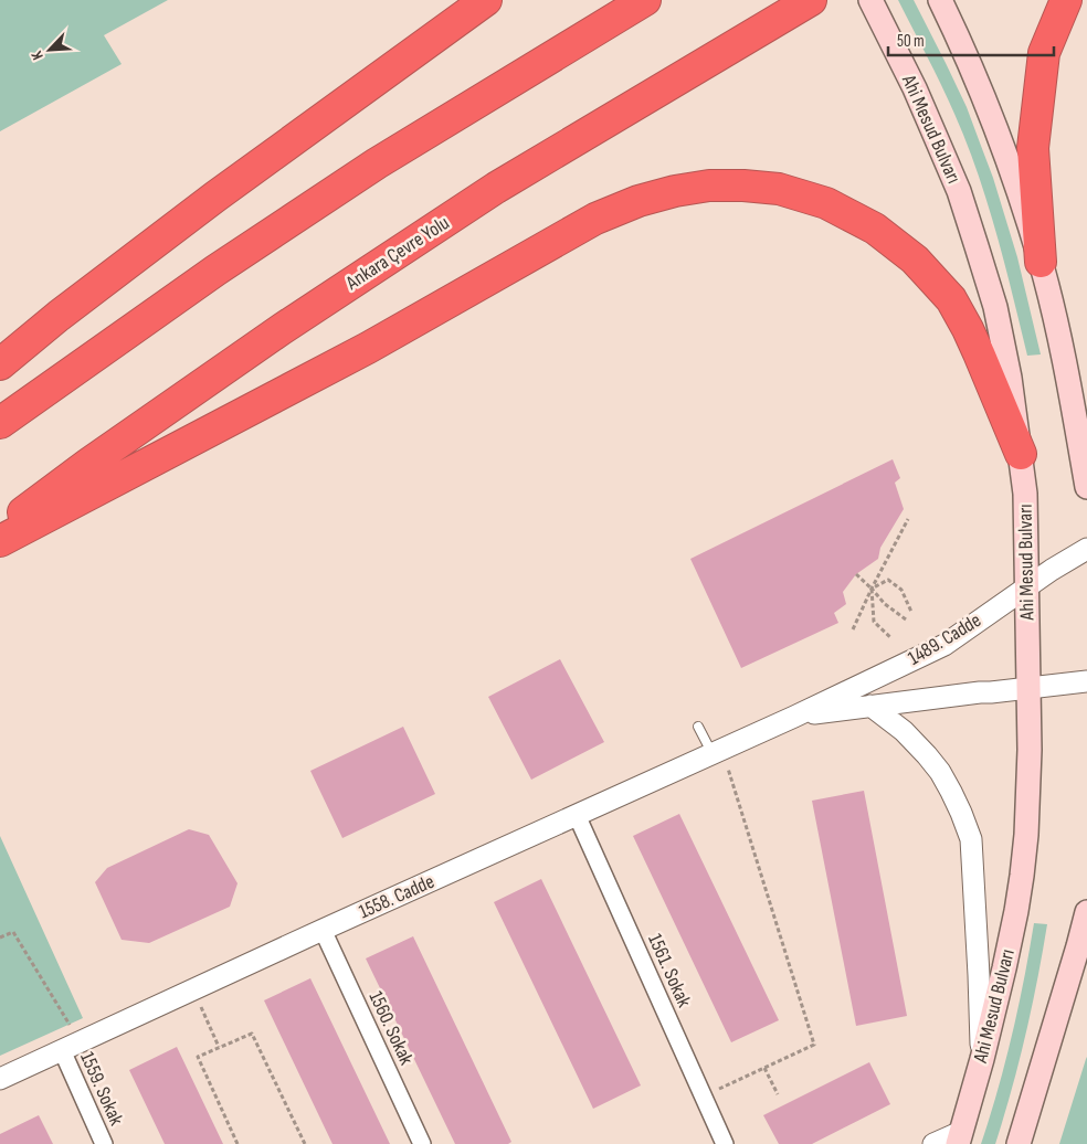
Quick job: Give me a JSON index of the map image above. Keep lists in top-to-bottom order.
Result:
{
  "streets": {
    "highway": ["Ankara Çevre Yolu"],
    "main road": ["Ahi Mesud Bulvarı"],
    "street": [
      "1489. Cadde",
      "1558. Cadde",
      "1561. Sokak",
      "1560. Sokak",
      "1559. Sokak"
    ]
  },
  "crossings": [
    ["Ahi Mesud Bulvarı", "1489. Cadde"],
    ["1489. Cadde", "1558. Cadde"],
    ["1558. Cadde", "1561. Sokak"],
    ["1558. Cadde", "1560. Sokak"],
    ["1558. Cadde", "1559. Sokak"]
  ],
  "scale_bar": "50 m",
  "north": "bottom left"
}
